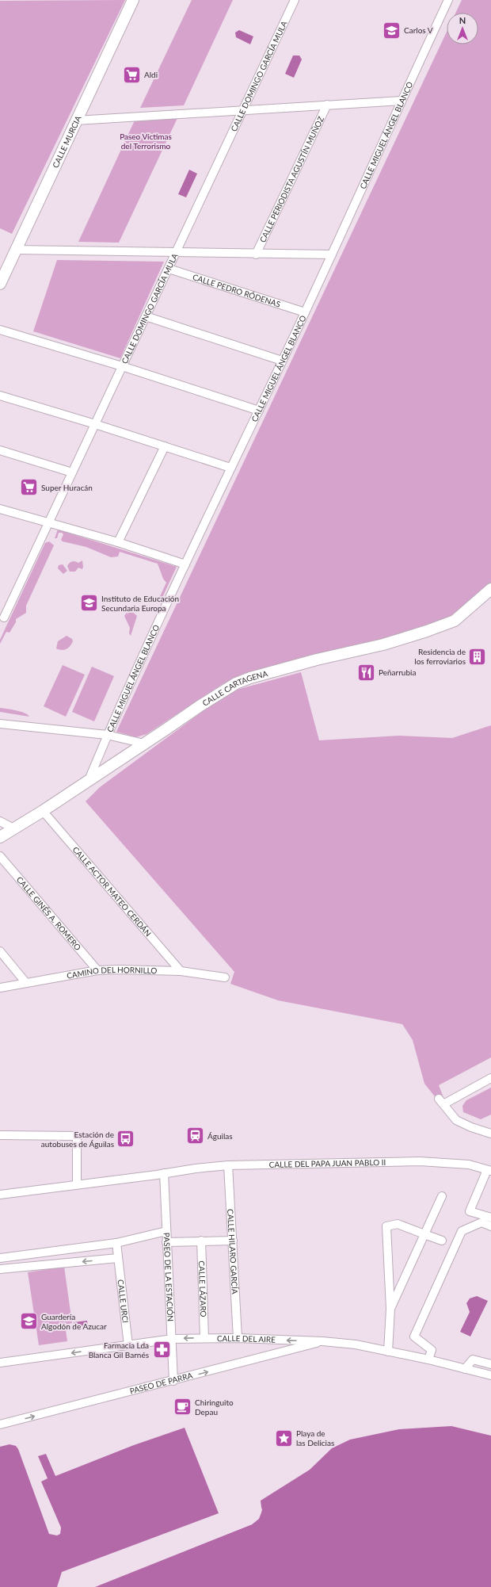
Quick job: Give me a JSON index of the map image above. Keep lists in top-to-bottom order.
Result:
{
  "streets": {
    "main road": ["CALLE MURCIA", "CALLE CARTAGENA"],
    "street": [
      "CALLE DOMINGO GARCÍA MULA",
      "CALLE MIGUEL ÁNGEL BLANCO",
      "CALLE PERIODISTA AGUSTÍN MUÑOZ",
      "CALLE PEDRO RÓDENAS",
      "CALLE ACTOR MATEO CERDÁN",
      "CALLE GINÉS A. ROMERO",
      "CAMINO DEL HORNILLO",
      "CALLE DEL PAPA JUAN PABLO II",
      "CALLE HILARO GARCÍA",
      "PASEO DE LA ESTACIÓN",
      "CALLE LÁZARO",
      "CALLE URCI",
      "CALLE DEL AIRE",
      "PASEO DE PARRA"
    ]
  },
  "crossings": [
    ["CALLE DOMINGO GARCÍA MULA", "CALLE PEDRO RÓDENAS"],
    ["CALLE MIGUEL ÁNGEL BLANCO", "CALLE PEDRO RÓDENAS"],
    ["CALLE MIGUEL ÁNGEL BLANCO", "CALLE CARTAGENA"],
    ["CALLE CARTAGENA", "CALLE ACTOR MATEO CERDÁN"],
    ["CALLE ACTOR MATEO CERDÁN", "CAMINO DEL HORNILLO"],
    ["CALLE GINÉS A. ROMERO", "CAMINO DEL HORNILLO"],
    ["CALLE DEL PAPA JUAN PABLO II", "CALLE HILARO GARCÍA"],
    ["CALLE DEL PAPA JUAN PABLO II", "PASEO DE LA ESTACIÓN"],
    ["CALLE HILARO GARCÍA", "CALLE DEL AIRE"],
    ["PASEO DE LA ESTACIÓN", "CALLE DEL AIRE"],
    ["PASEO DE LA ESTACIÓN", "PASEO DE PARRA"],
    ["CALLE LÁZARO", "CALLE DEL AIRE"],
    ["CALLE URCI", "CALLE DEL AIRE"],
    ["CALLE DEL AIRE", "PASEO DE PARRA"]
  ],
  "one_way": ["CALLE DEL AIRE", "PASEO DE PARRA"],
  "parks": ["Paseo Víctimas del Terrorismo"],
  "places": {
    "school or university": ["Carlos V", "Instituto de Educación Secundaria Europa", "Guardería Algodón de Azucar"],
    "supermarket": ["Aldi", "Super Huracán"],
    "building": ["Residencia de los ferroviarios"],
    "restaurant": ["Peñarrubia"],
    "station": ["Águilas"],
    "bus stop": ["Estación de autobuses de Águilas"],
    "pharmacy": ["Farmacia Lda Blanca Gil Barnés"],
    "cafe": ["Chiringuito Depau"],
    "place": ["Playa de las Delicias"]
  },
  "north": "top"
}
